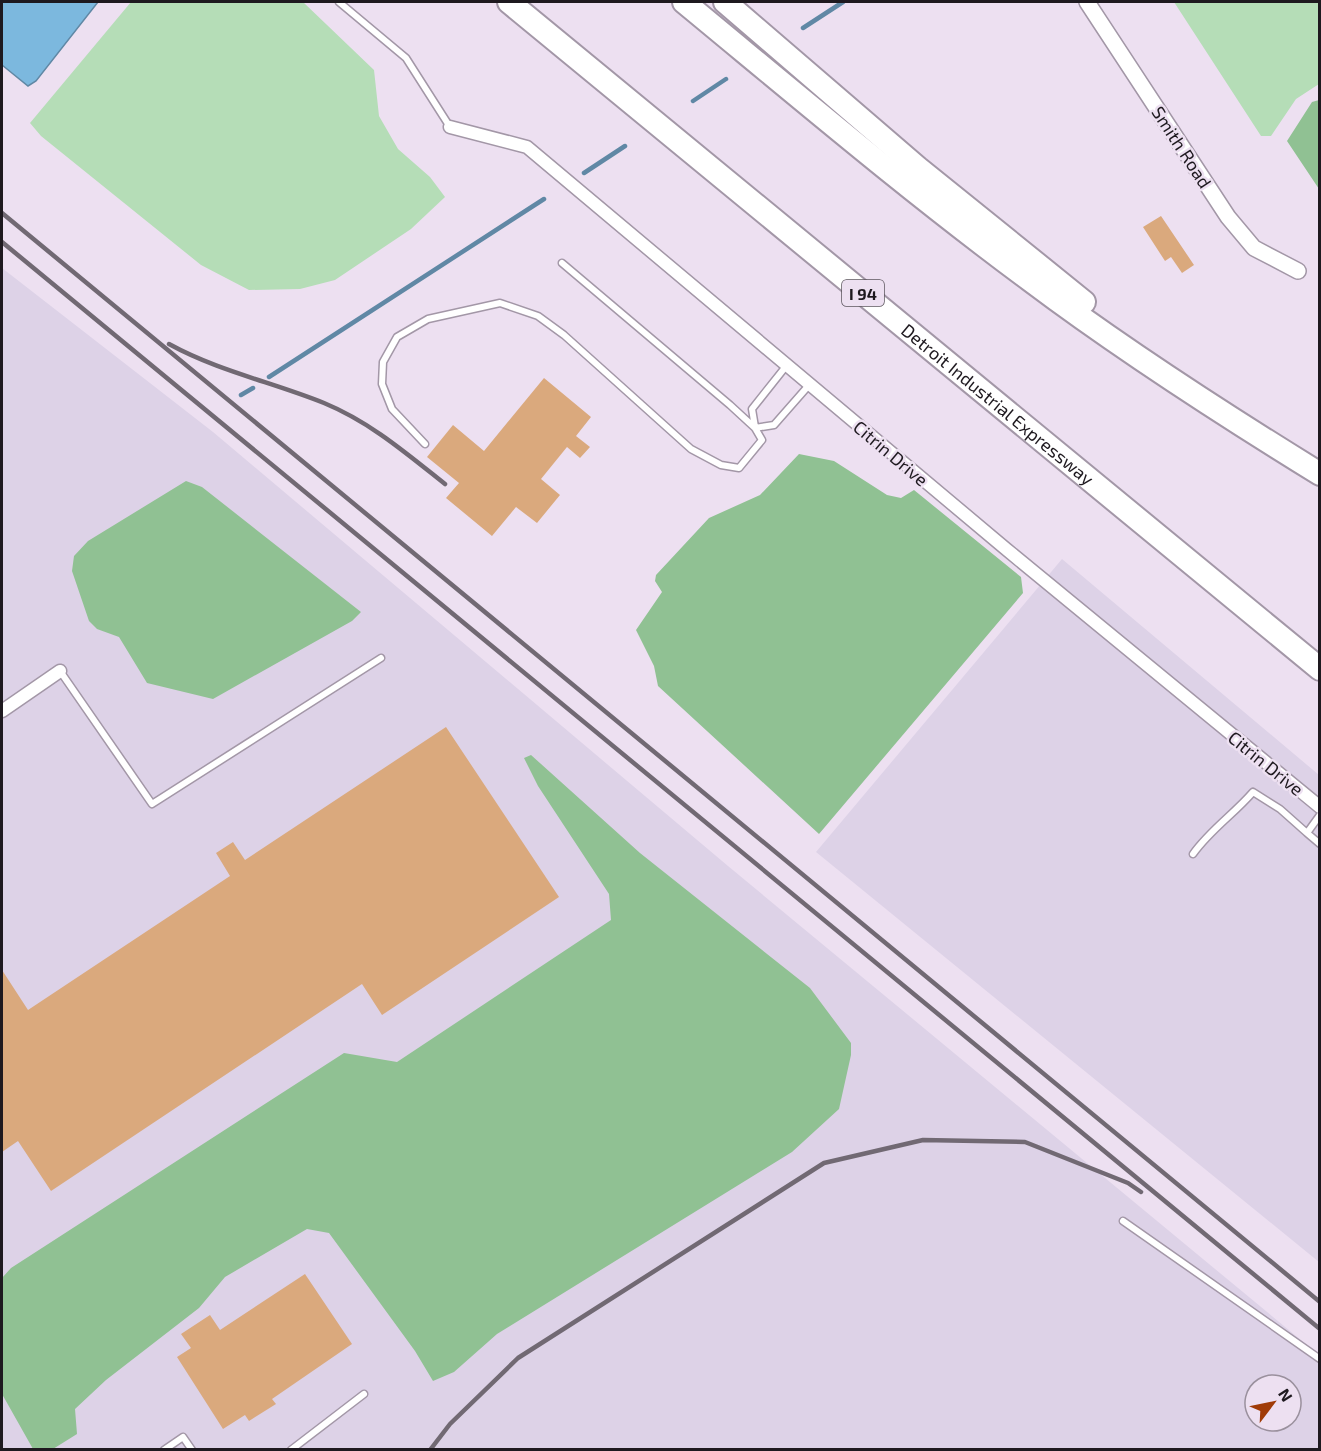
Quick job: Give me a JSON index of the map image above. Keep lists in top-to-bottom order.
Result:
{
  "streets": {
    "highway": ["I 94", "Detroit Industrial Expressway"],
    "street": ["Smith Road", "Citrin Drive"]
  },
  "north": "top right"
}
